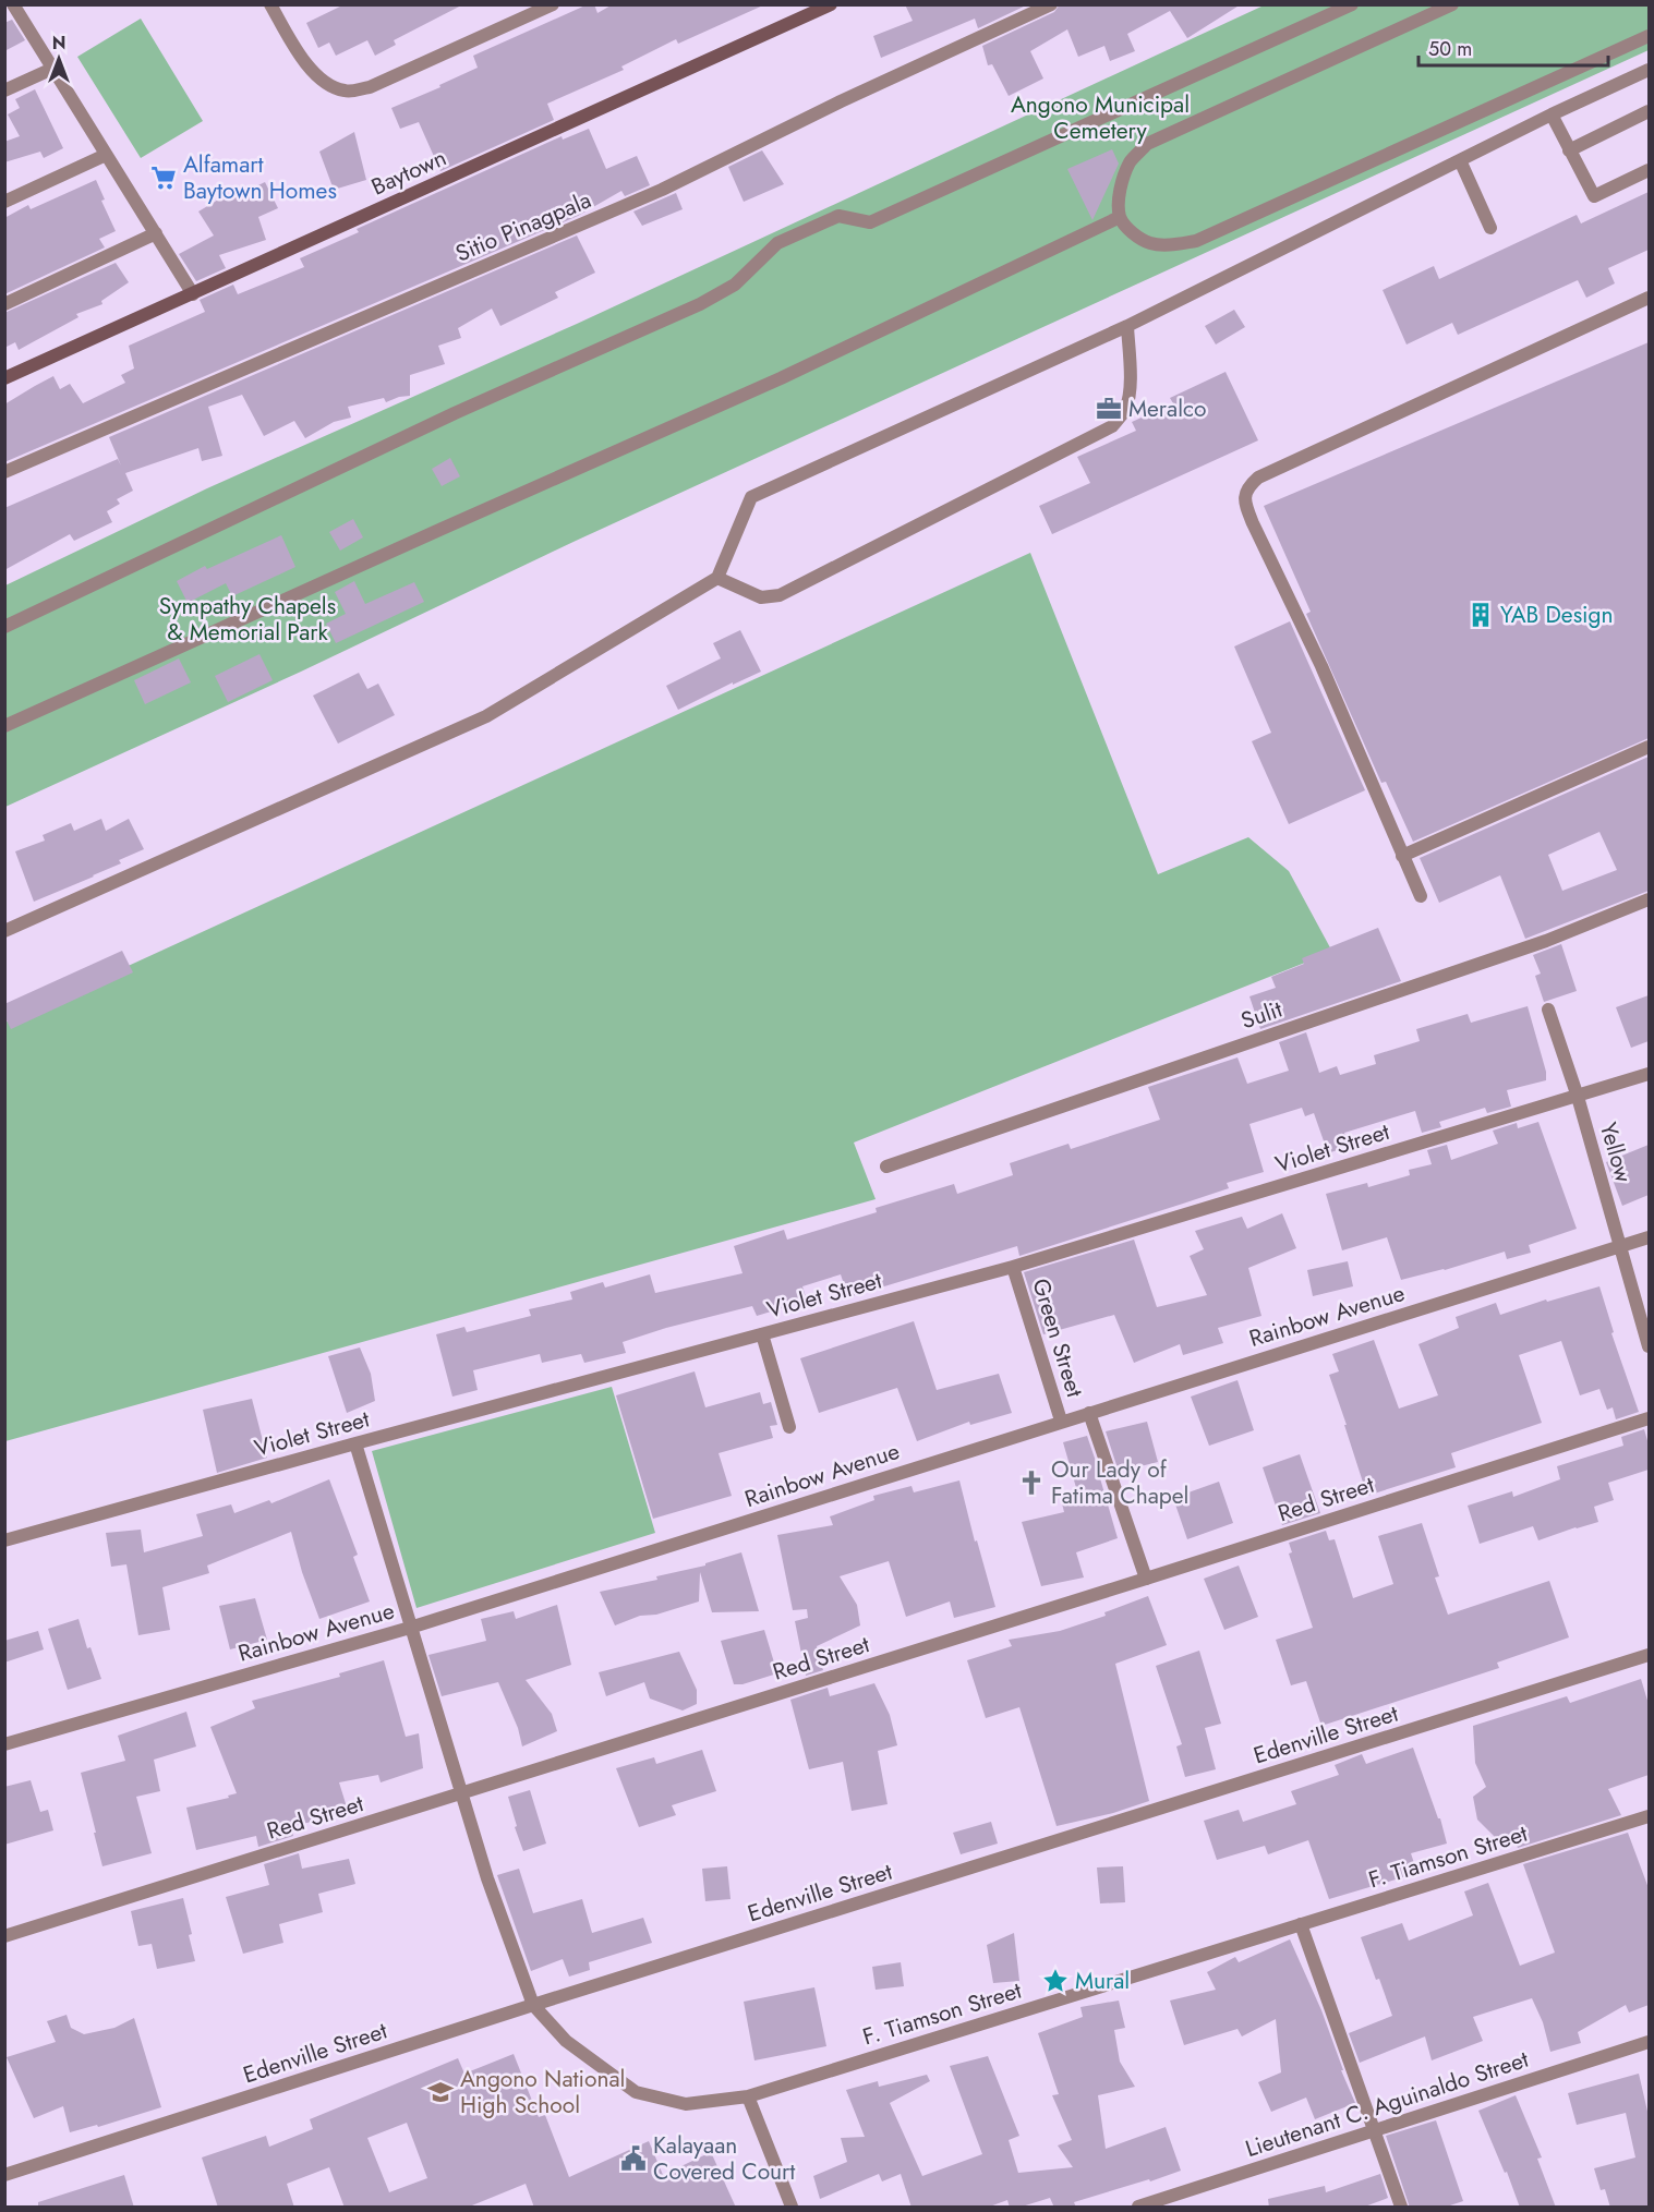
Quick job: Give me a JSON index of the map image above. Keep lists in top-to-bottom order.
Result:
{
  "streets": {
    "main road": ["Baytown"],
    "street": [
      "Sitio Pinagpala",
      "Sulit",
      "Violet Street",
      "Yellow",
      "Rainbow Avenue",
      "Green Street",
      "Red Street",
      "Edenville Street",
      "F. Tiamson Street",
      "Lieutenant C. Aguinaldo Street"
    ]
  },
  "crossings": [
    ["Violet Street", "Yellow"],
    ["Violet Street", "Green Street"],
    ["Yellow", "Rainbow Avenue"],
    ["Rainbow Avenue", "Green Street"],
    ["Edenville Street", "F. Tiamson Street"]
  ],
  "parks": ["Angono Municipal Cemetery", "Sympathy Chapels & Memorial Park"],
  "places": {
    "supermarket": ["Alfamart Baytown Homes"],
    "office": ["Meralco"],
    "building": ["YAB Design"],
    "church": ["Our Lady of Fatima Chapel"],
    "place": ["Mural"],
    "school or university": ["Angono National High School"],
    "public building": ["Kalayaan Covered Court"]
  },
  "scale_bar": "50 m",
  "north": "top"
}
